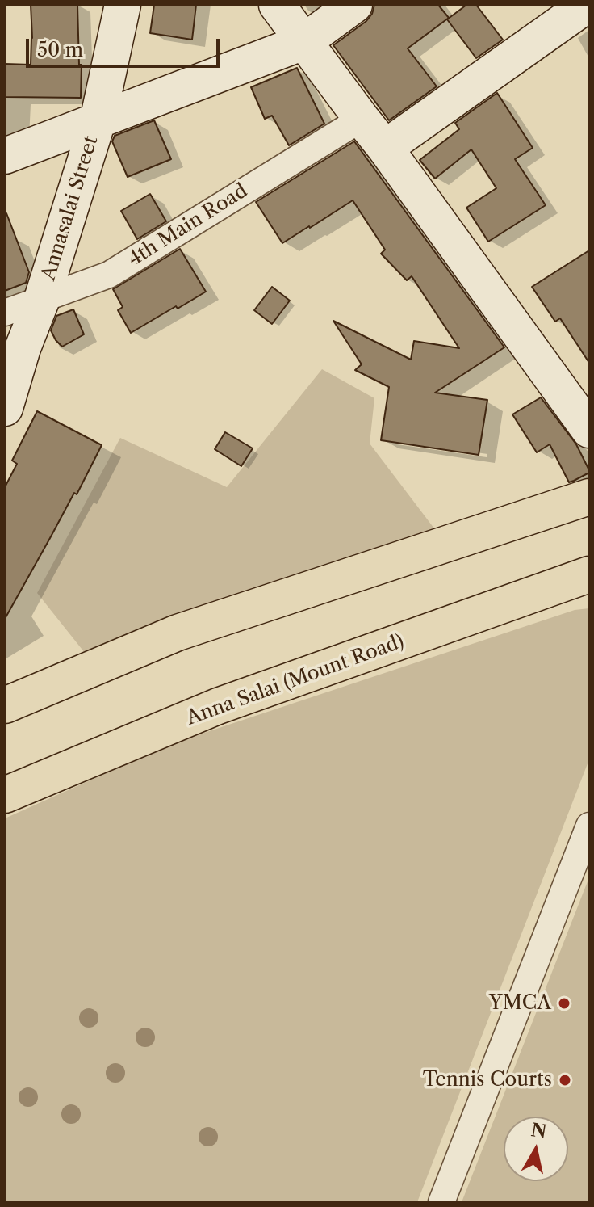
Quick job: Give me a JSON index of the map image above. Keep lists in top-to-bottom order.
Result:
{
  "streets": {
    "main road": ["Anna Salai (Mount Road)"],
    "street": ["Annasalai Street", "4th Main Road"]
  },
  "crossings": [
    ["Annasalai Street", "4th Main Road"]
  ],
  "places": ["YMCA", "Tennis Courts"],
  "scale_bar": "50 m",
  "north": "top"
}
